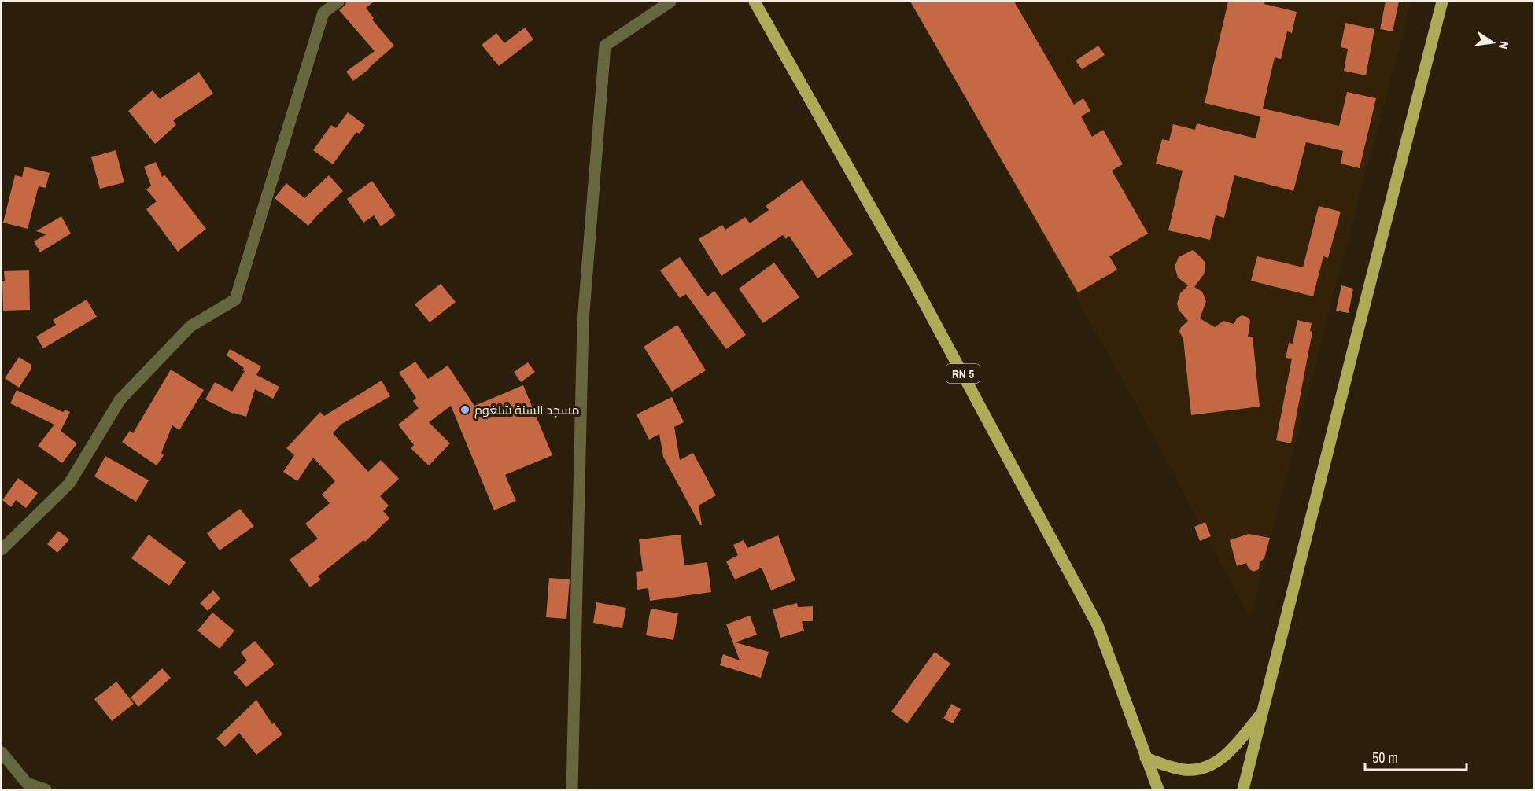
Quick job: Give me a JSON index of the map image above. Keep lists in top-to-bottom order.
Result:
{
  "streets": {
    "main road": ["RN 5"]
  },
  "places": ["مسجد السنة شلغوم"],
  "scale_bar": "50 m",
  "north": "right"
}
